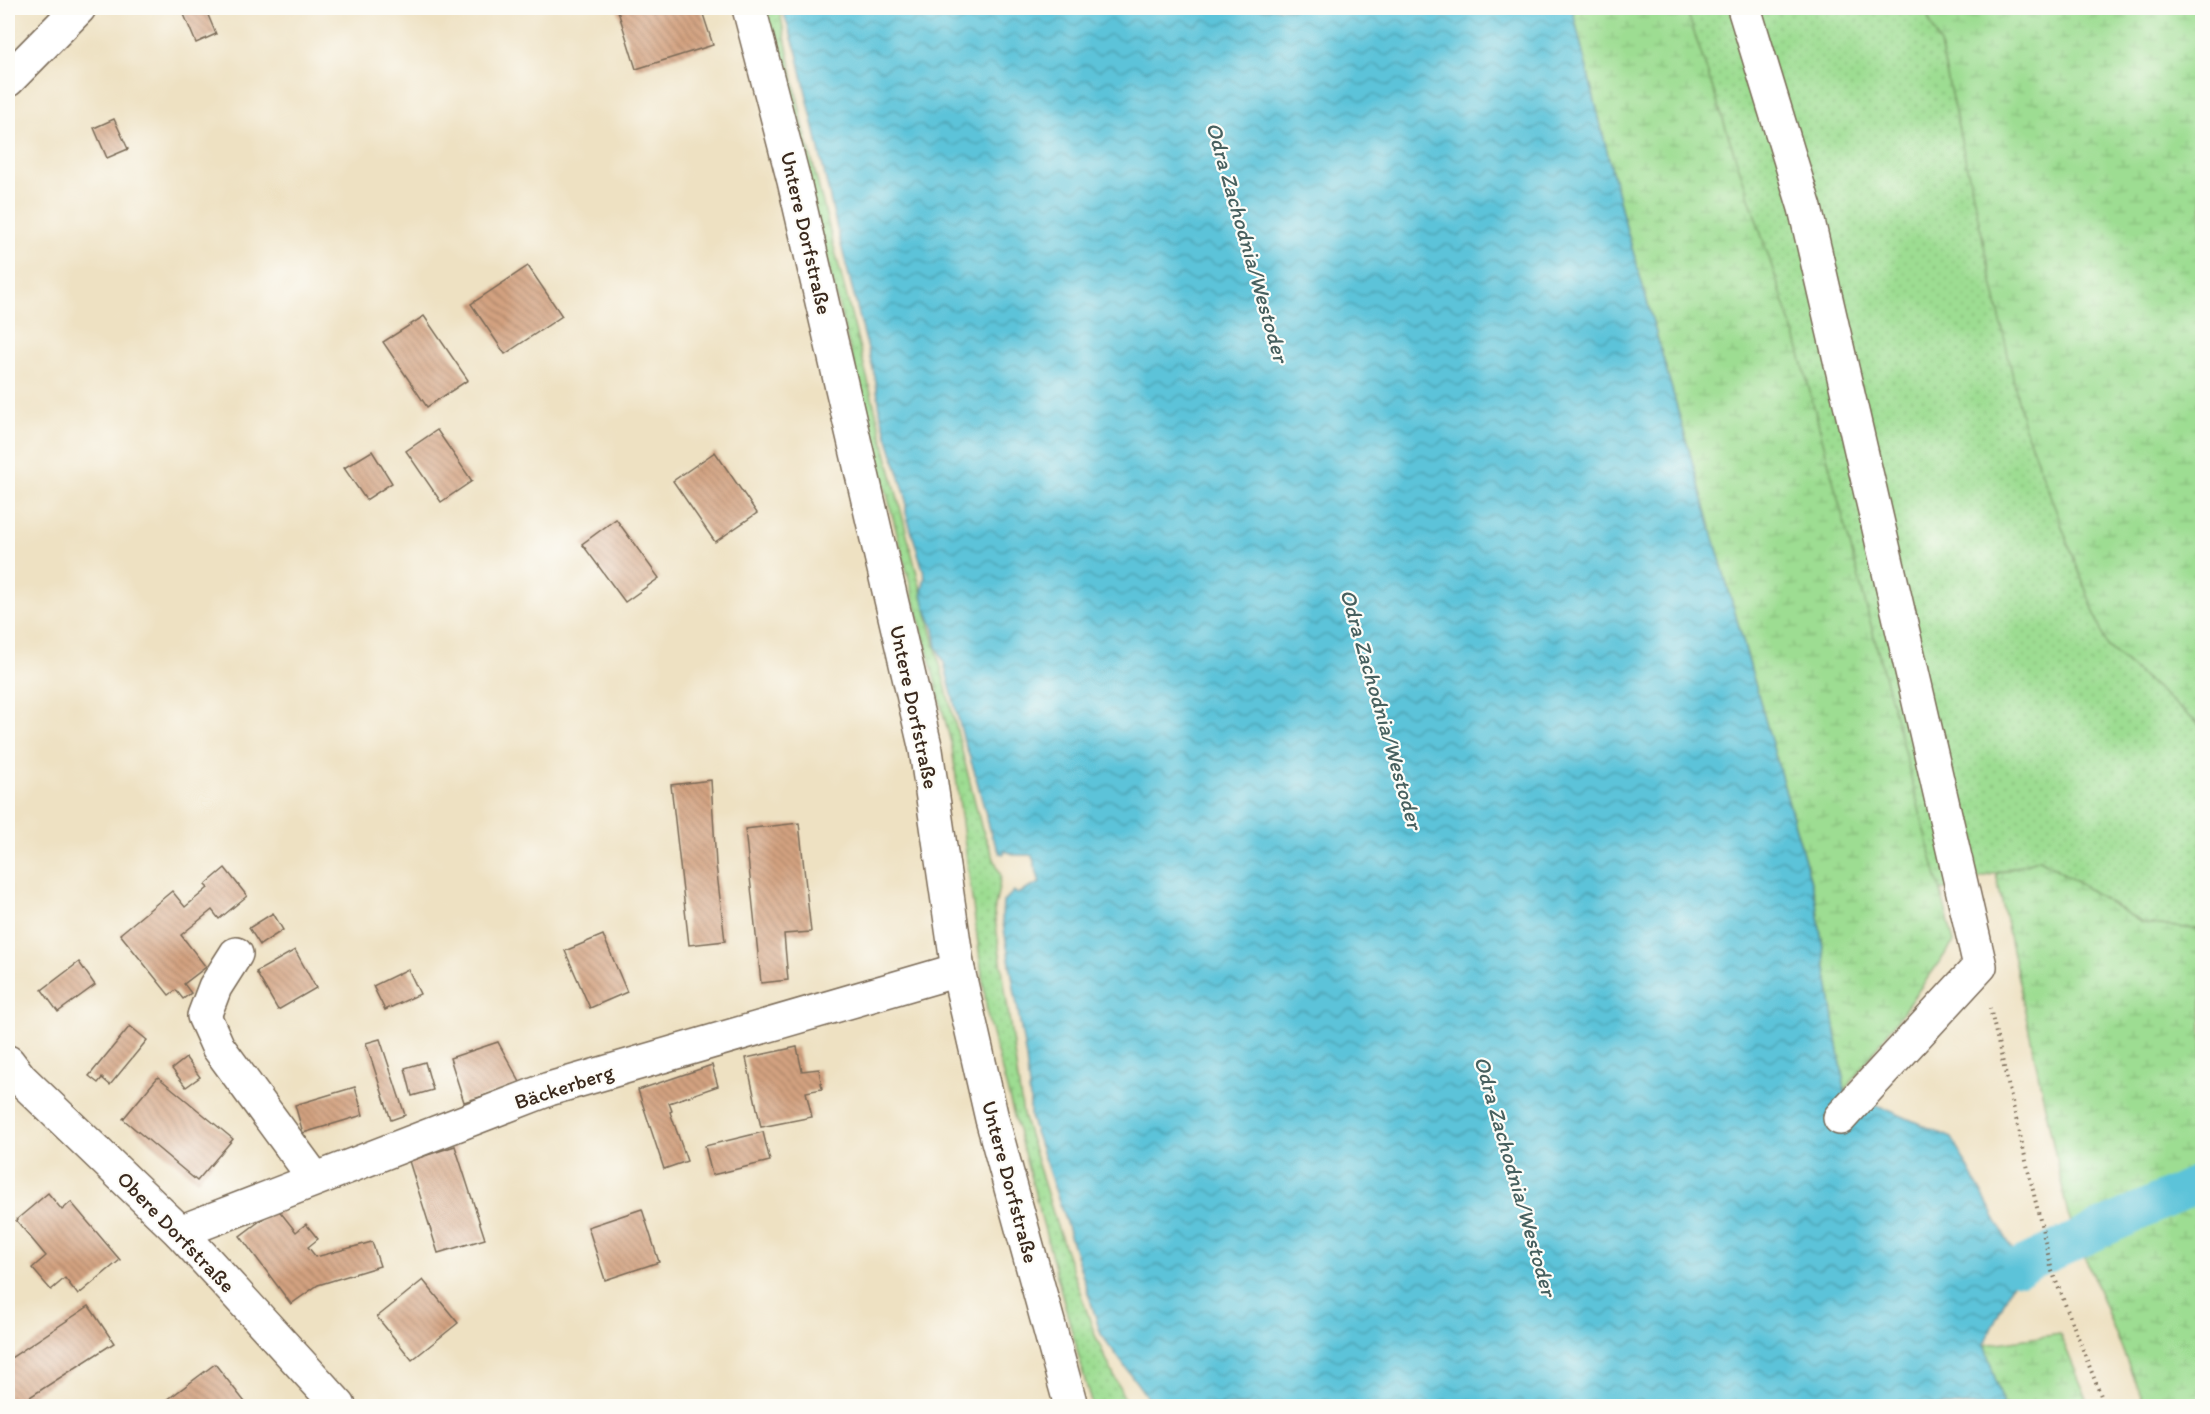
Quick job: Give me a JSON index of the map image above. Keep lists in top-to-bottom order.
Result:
{
  "streets": {
    "street": ["Untere Dorfstraße", "Bäckerberg", "Obere Dorfstraße"]
  },
  "crossings": [
    ["Untere Dorfstraße", "Bäckerberg"],
    ["Bäckerberg", "Obere Dorfstraße"]
  ],
  "water": ["Odra Zachodnia/Westoder"]
}
